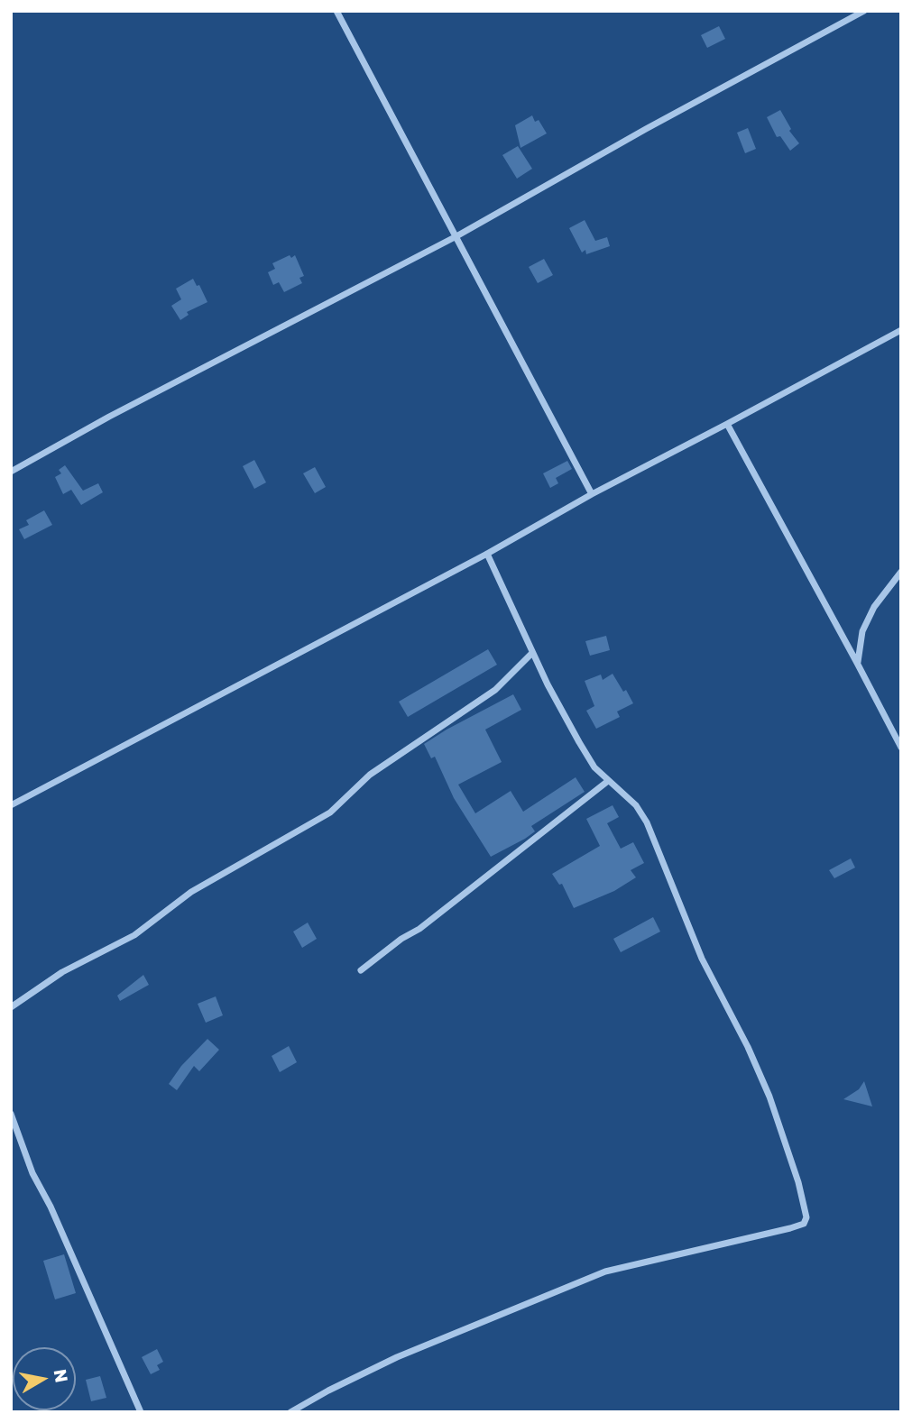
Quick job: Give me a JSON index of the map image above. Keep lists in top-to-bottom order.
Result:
{
  "north": "right"
}
